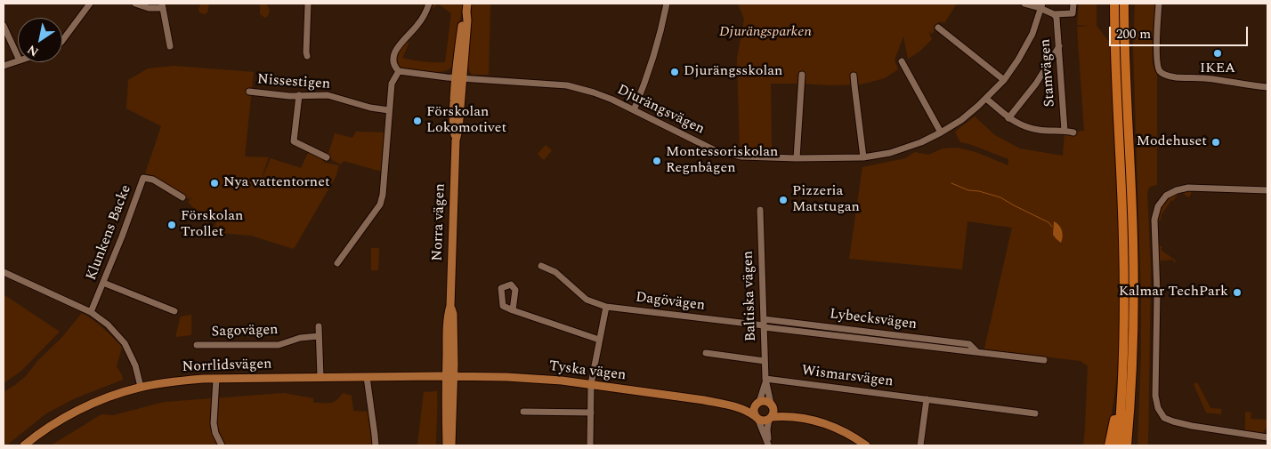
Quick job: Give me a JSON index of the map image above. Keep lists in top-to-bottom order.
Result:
{
  "streets": {
    "main road": ["Norra vägen", "Norrlidsvägen", "Tyska vägen"],
    "street": [
      "Stamvägen",
      "Nissestigen",
      "Djurängsvägen",
      "Klunkens Backe",
      "Baltiska vägen",
      "Dagövägen",
      "Lybecksvägen",
      "Sagovägen",
      "Wismarsvägen"
    ]
  },
  "crossings": [
    ["Djurängsvägen", "Norra vägen"],
    ["Norra vägen", "Norrlidsvägen"],
    ["Norra vägen", "Tyska vägen"],
    ["Baltiska vägen", "Dagövägen"],
    ["Baltiska vägen", "Lybecksvägen"],
    ["Baltiska vägen", "Tyska vägen"],
    ["Baltiska vägen", "Wismarsvägen"],
    ["Dagövägen", "Lybecksvägen"],
    ["Norrlidsvägen", "Tyska vägen"]
  ],
  "parks": ["Djurängsparken"],
  "places": [
    "IKEA",
    "Djurängsskolan",
    "Förskolan Lokomotivet",
    "Modehuset",
    "Montessoriskolan Regnbågen",
    "Nya vattentornet",
    "Pizzeria Matstugan",
    "Förskolan Trollet",
    "Kalmar TechPark"
  ],
  "scale_bar": "200 m",
  "north": "bottom left"
}
